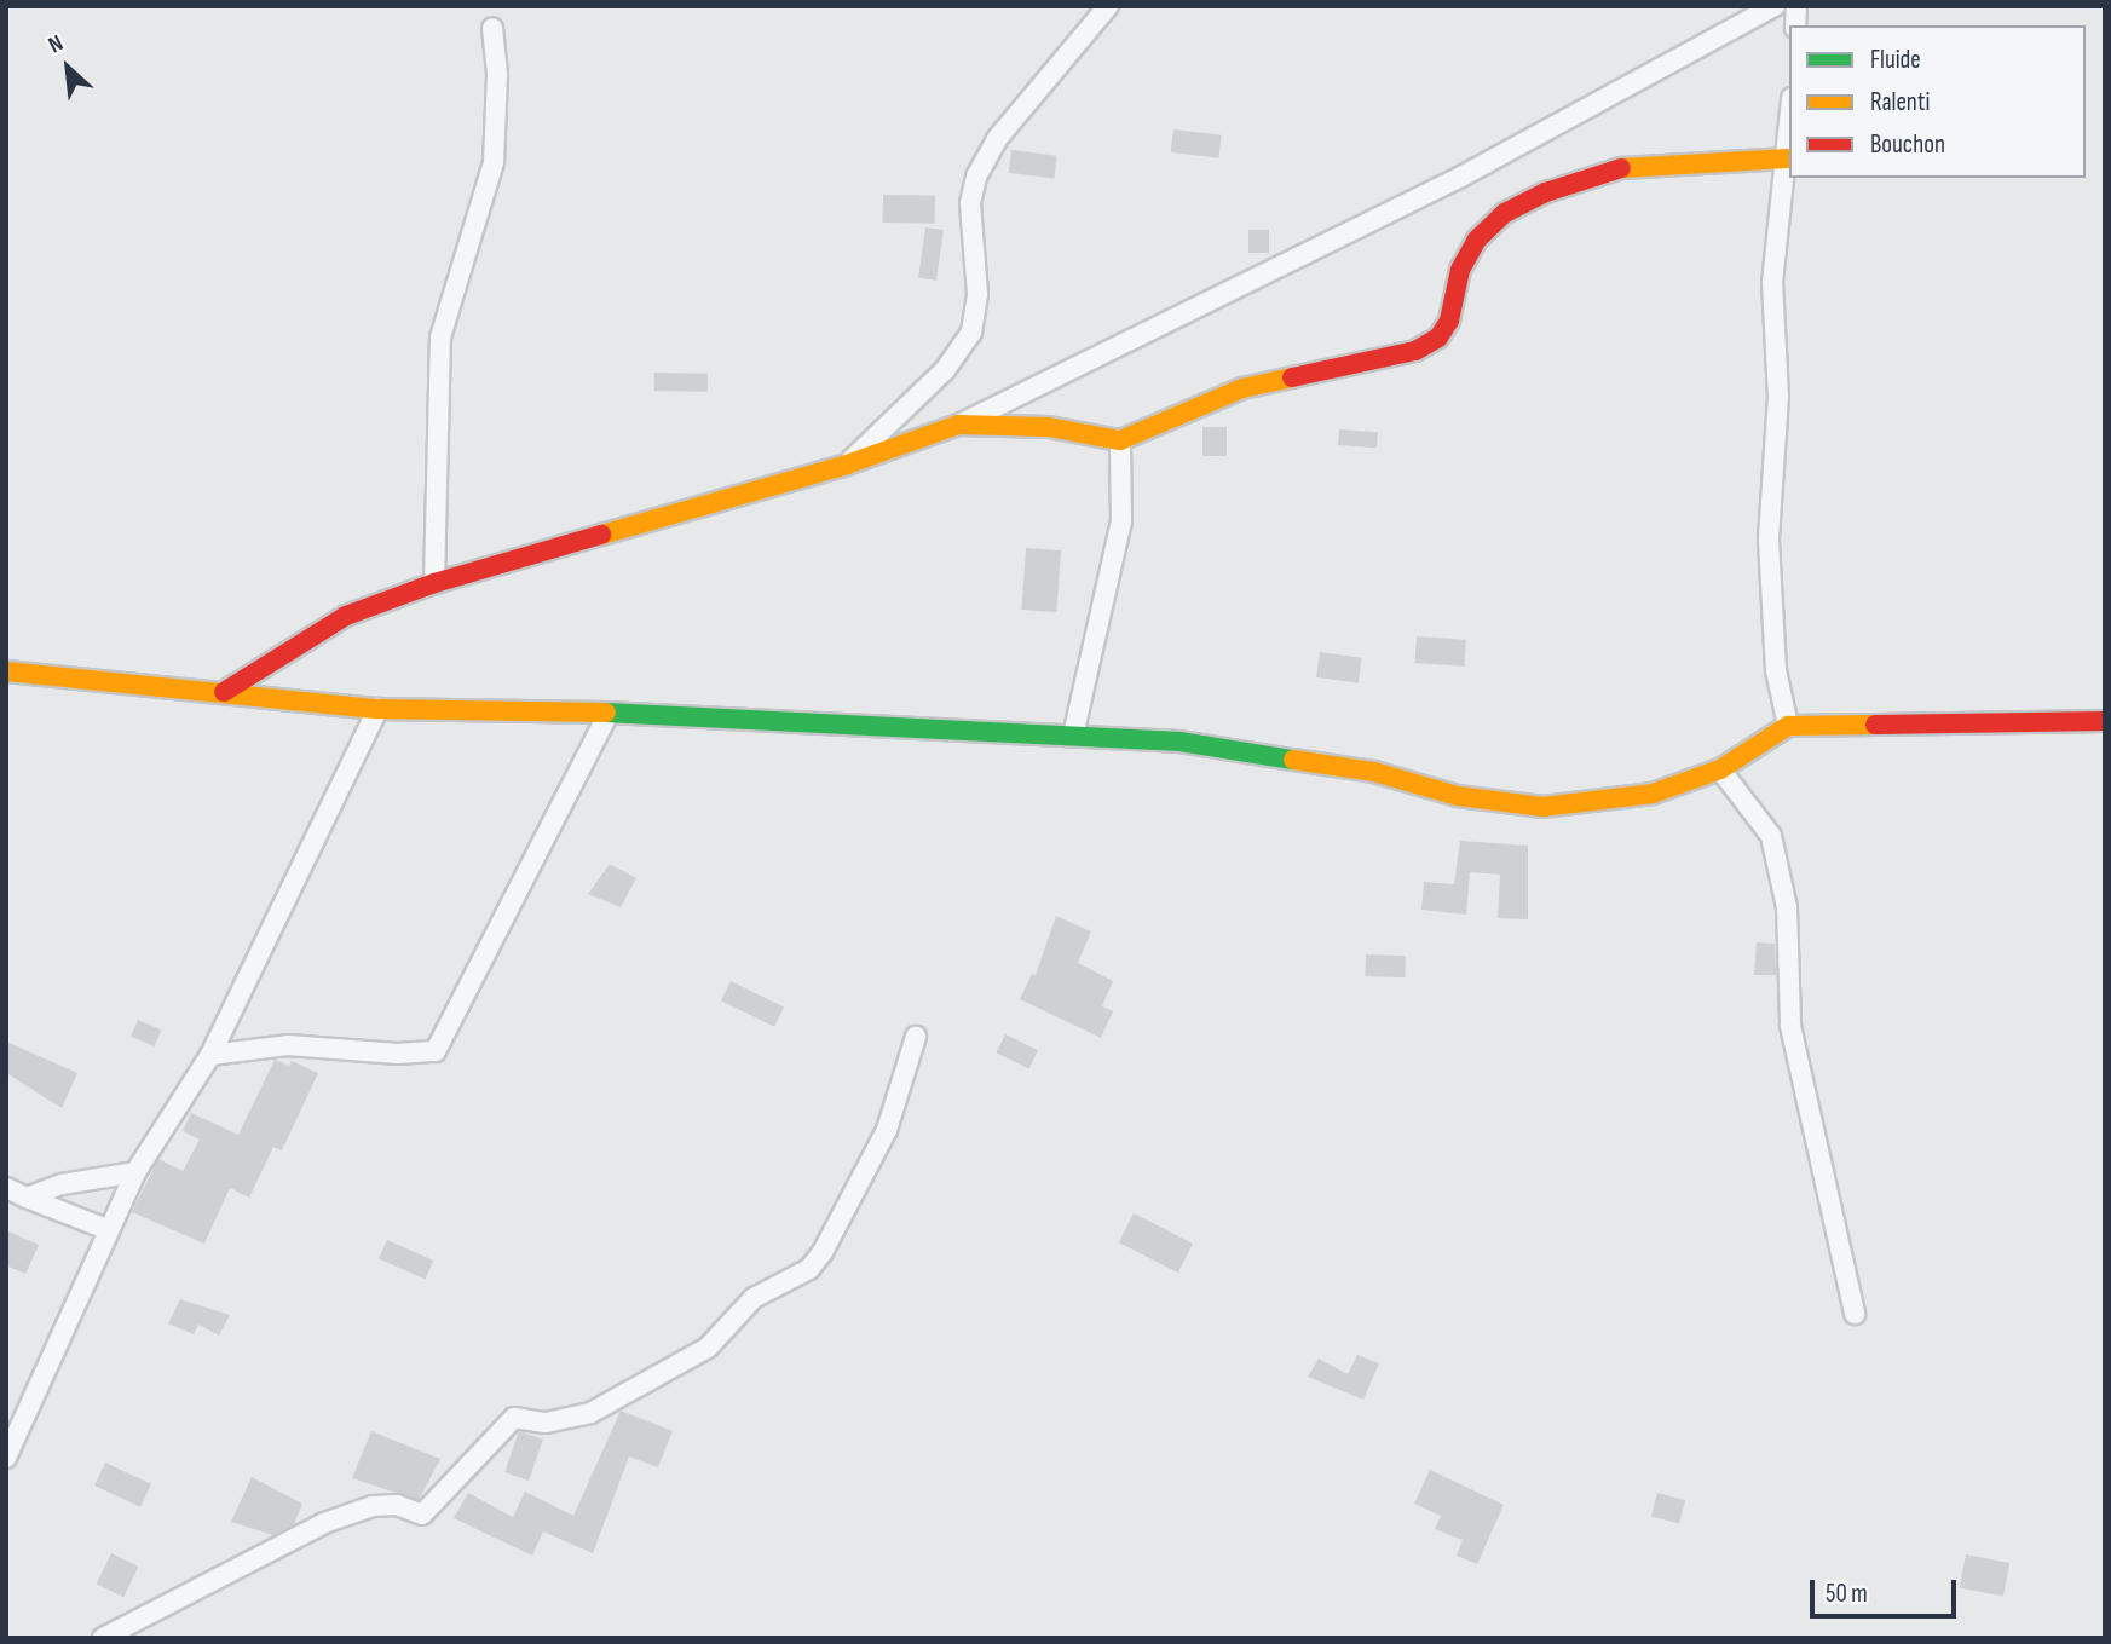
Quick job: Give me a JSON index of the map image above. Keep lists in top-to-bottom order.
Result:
{
  "legend": ["Fluide", "Ralenti", "Bouchon"],
  "scale_bar": "50 m",
  "north": "top left"
}
